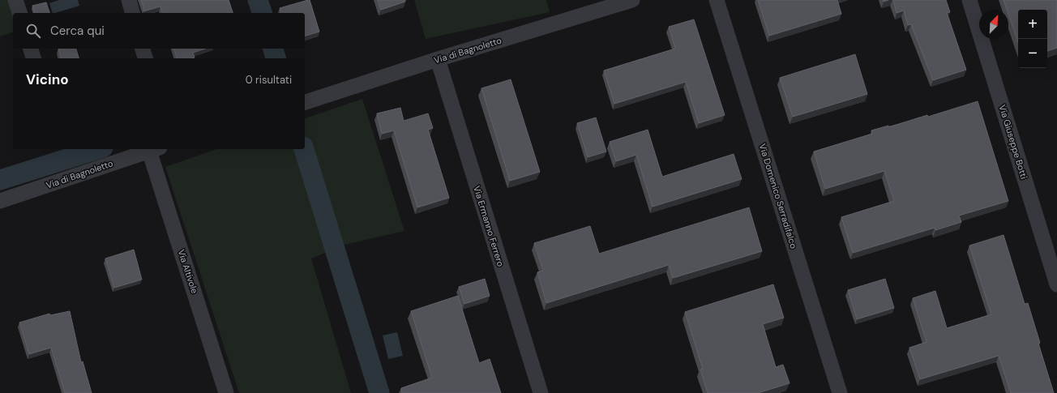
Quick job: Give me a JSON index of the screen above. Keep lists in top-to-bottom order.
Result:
{
  "streets": {
    "street": [
      "Via di Bagnoletto",
      "Via Giuseppe Botti",
      "Via Domenico Serradifalco",
      "Via Ermanno Ferrero",
      "Via Altivole"
    ]
  },
  "crossings": [
    ["Via di Bagnoletto", "Via Ermanno Ferrero"],
    ["Via di Bagnoletto", "Via Altivole"]
  ],
  "north": "top right",
  "page": {
    "map_buttons": ["+", "−"],
    "search": "Cerca qui",
    "heading": ["Vicino", "0 risultati"]
  }
}
